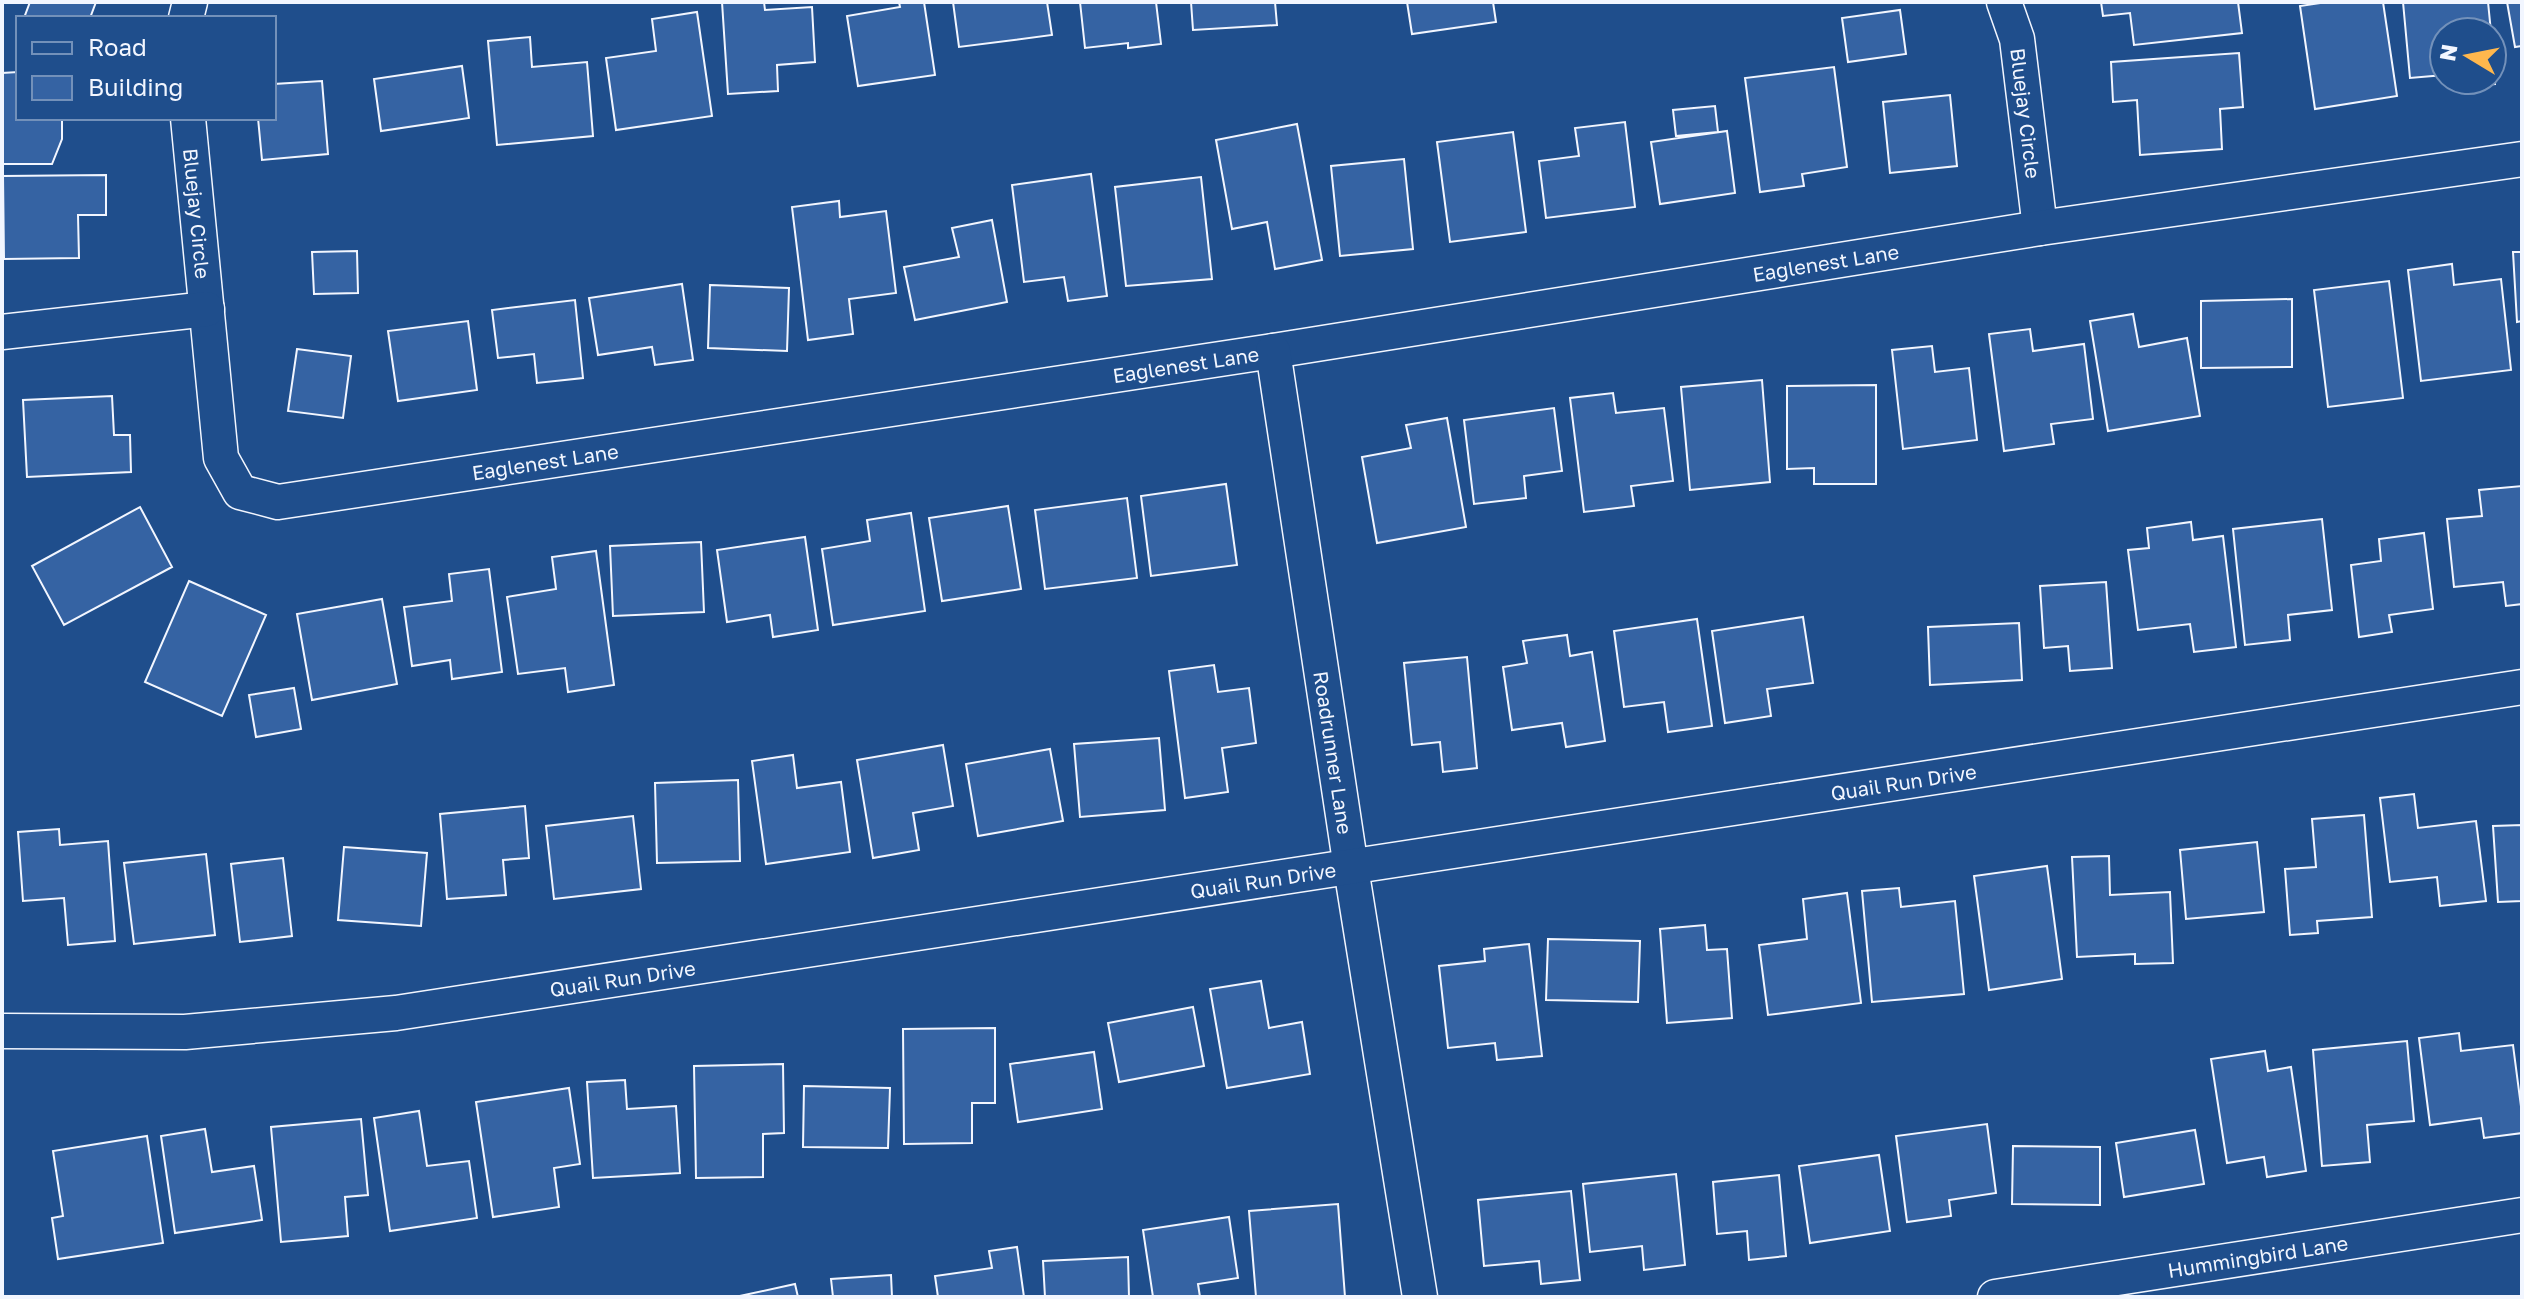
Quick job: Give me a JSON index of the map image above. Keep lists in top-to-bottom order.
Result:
{
  "streets": {
    "street": [
      "Bluejay Circle",
      "Eaglenest Lane",
      "Roadrunner Lane",
      "Quail Run Drive",
      "Hummingbird Lane"
    ]
  },
  "crossings": [
    ["Bluejay Circle", "Eaglenest Lane"],
    ["Eaglenest Lane", "Roadrunner Lane"],
    ["Roadrunner Lane", "Quail Run Drive"]
  ],
  "legend": ["Road", "Building"],
  "north": "left"
}
